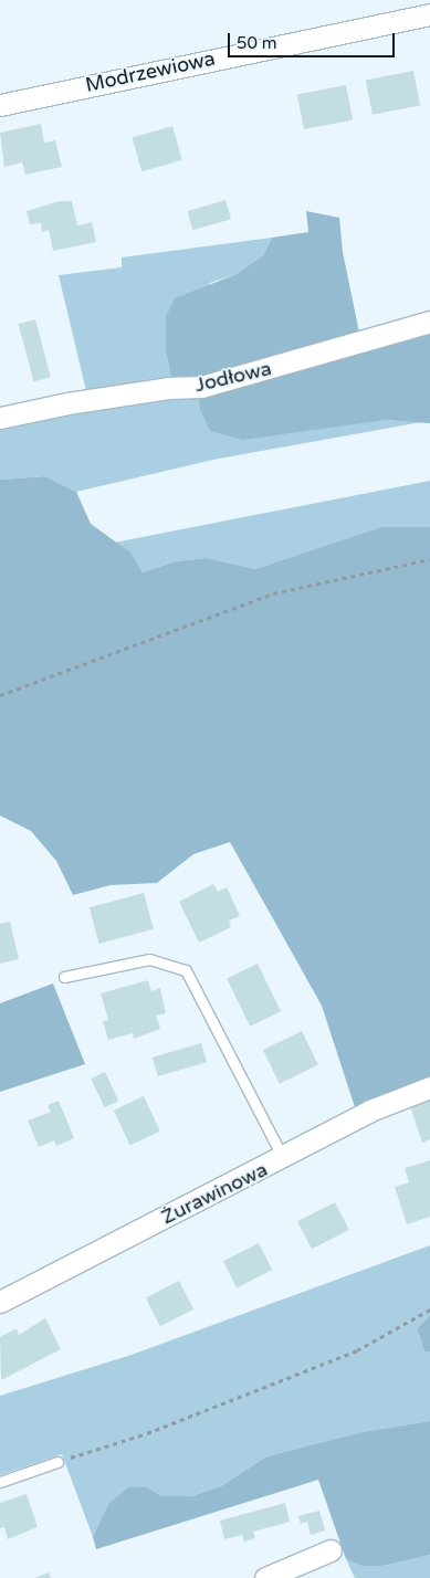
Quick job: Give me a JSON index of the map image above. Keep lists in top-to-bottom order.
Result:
{
  "streets": {
    "street": ["Modrzewiowa", "Jodłowa", "Żurawinowa"]
  },
  "scale_bar": "50 m"
}
